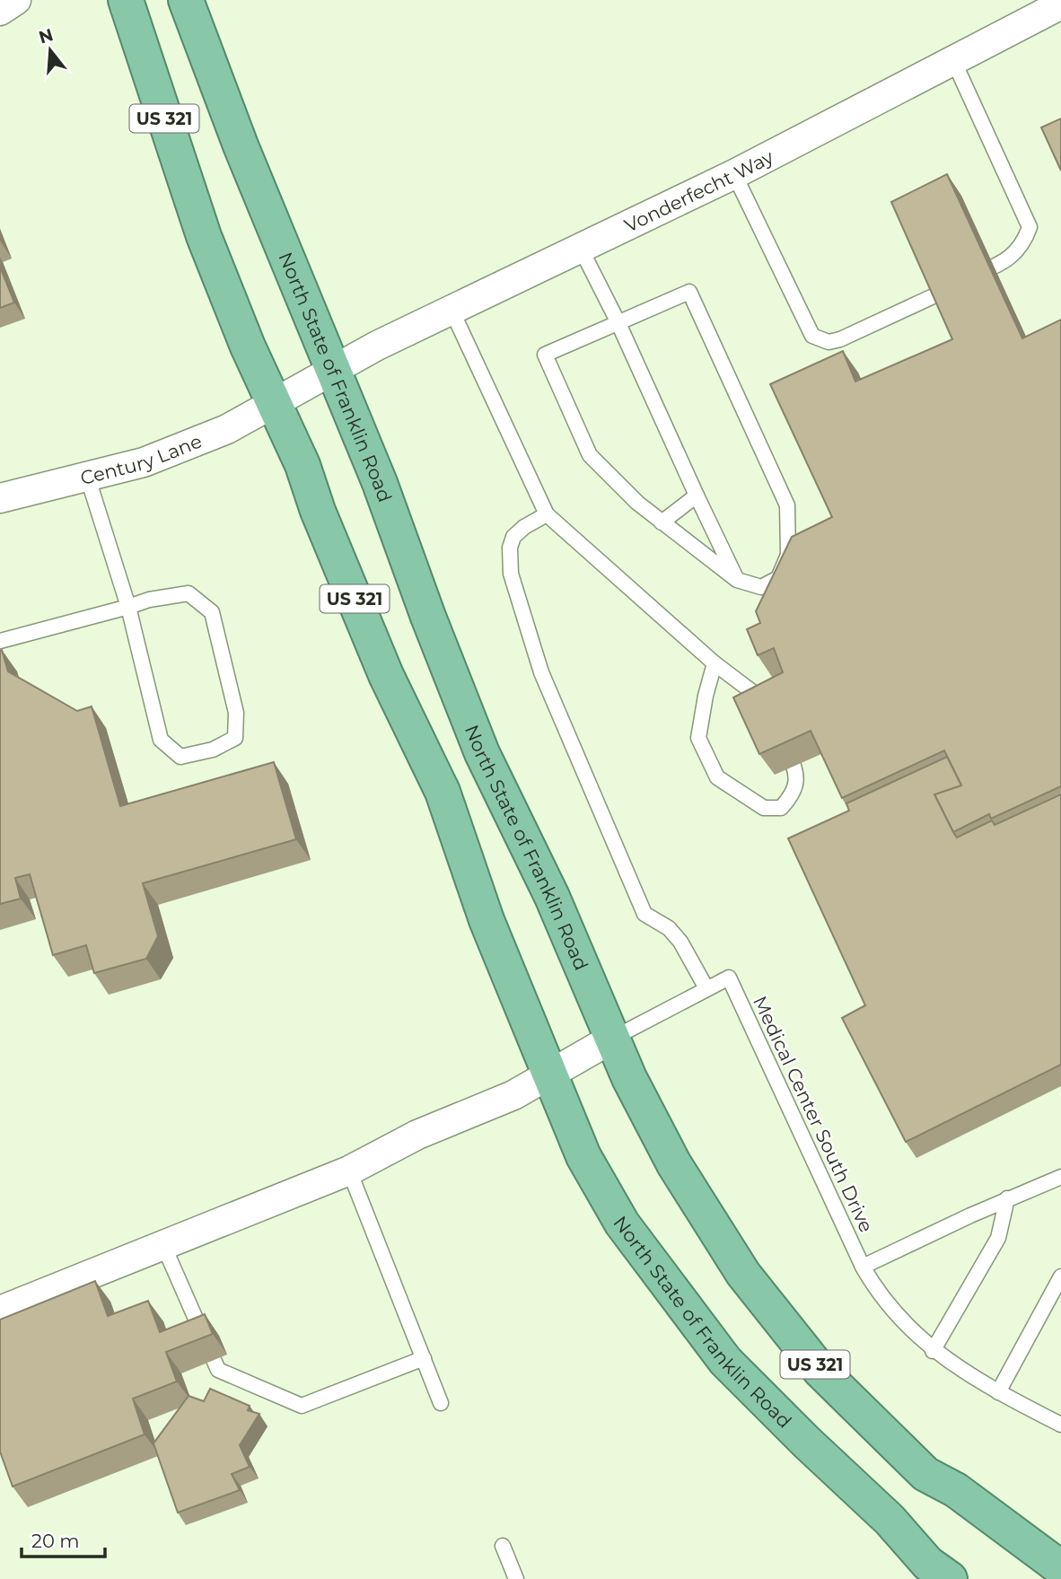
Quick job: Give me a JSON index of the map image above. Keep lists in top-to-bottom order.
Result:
{
  "streets": {
    "highway": ["US 321", "North State of Franklin Road"],
    "street": ["Vonderfecht Way", "Century Lane"],
    "lane": ["Medical Center South Drive"]
  },
  "crossings": [
    ["Vonderfecht Way", "North State of Franklin Road"],
    ["Vonderfecht Way", "Century Lane"],
    ["North State of Franklin Road", "Century Lane"]
  ],
  "scale_bar": "20 m",
  "north": "top"
}
